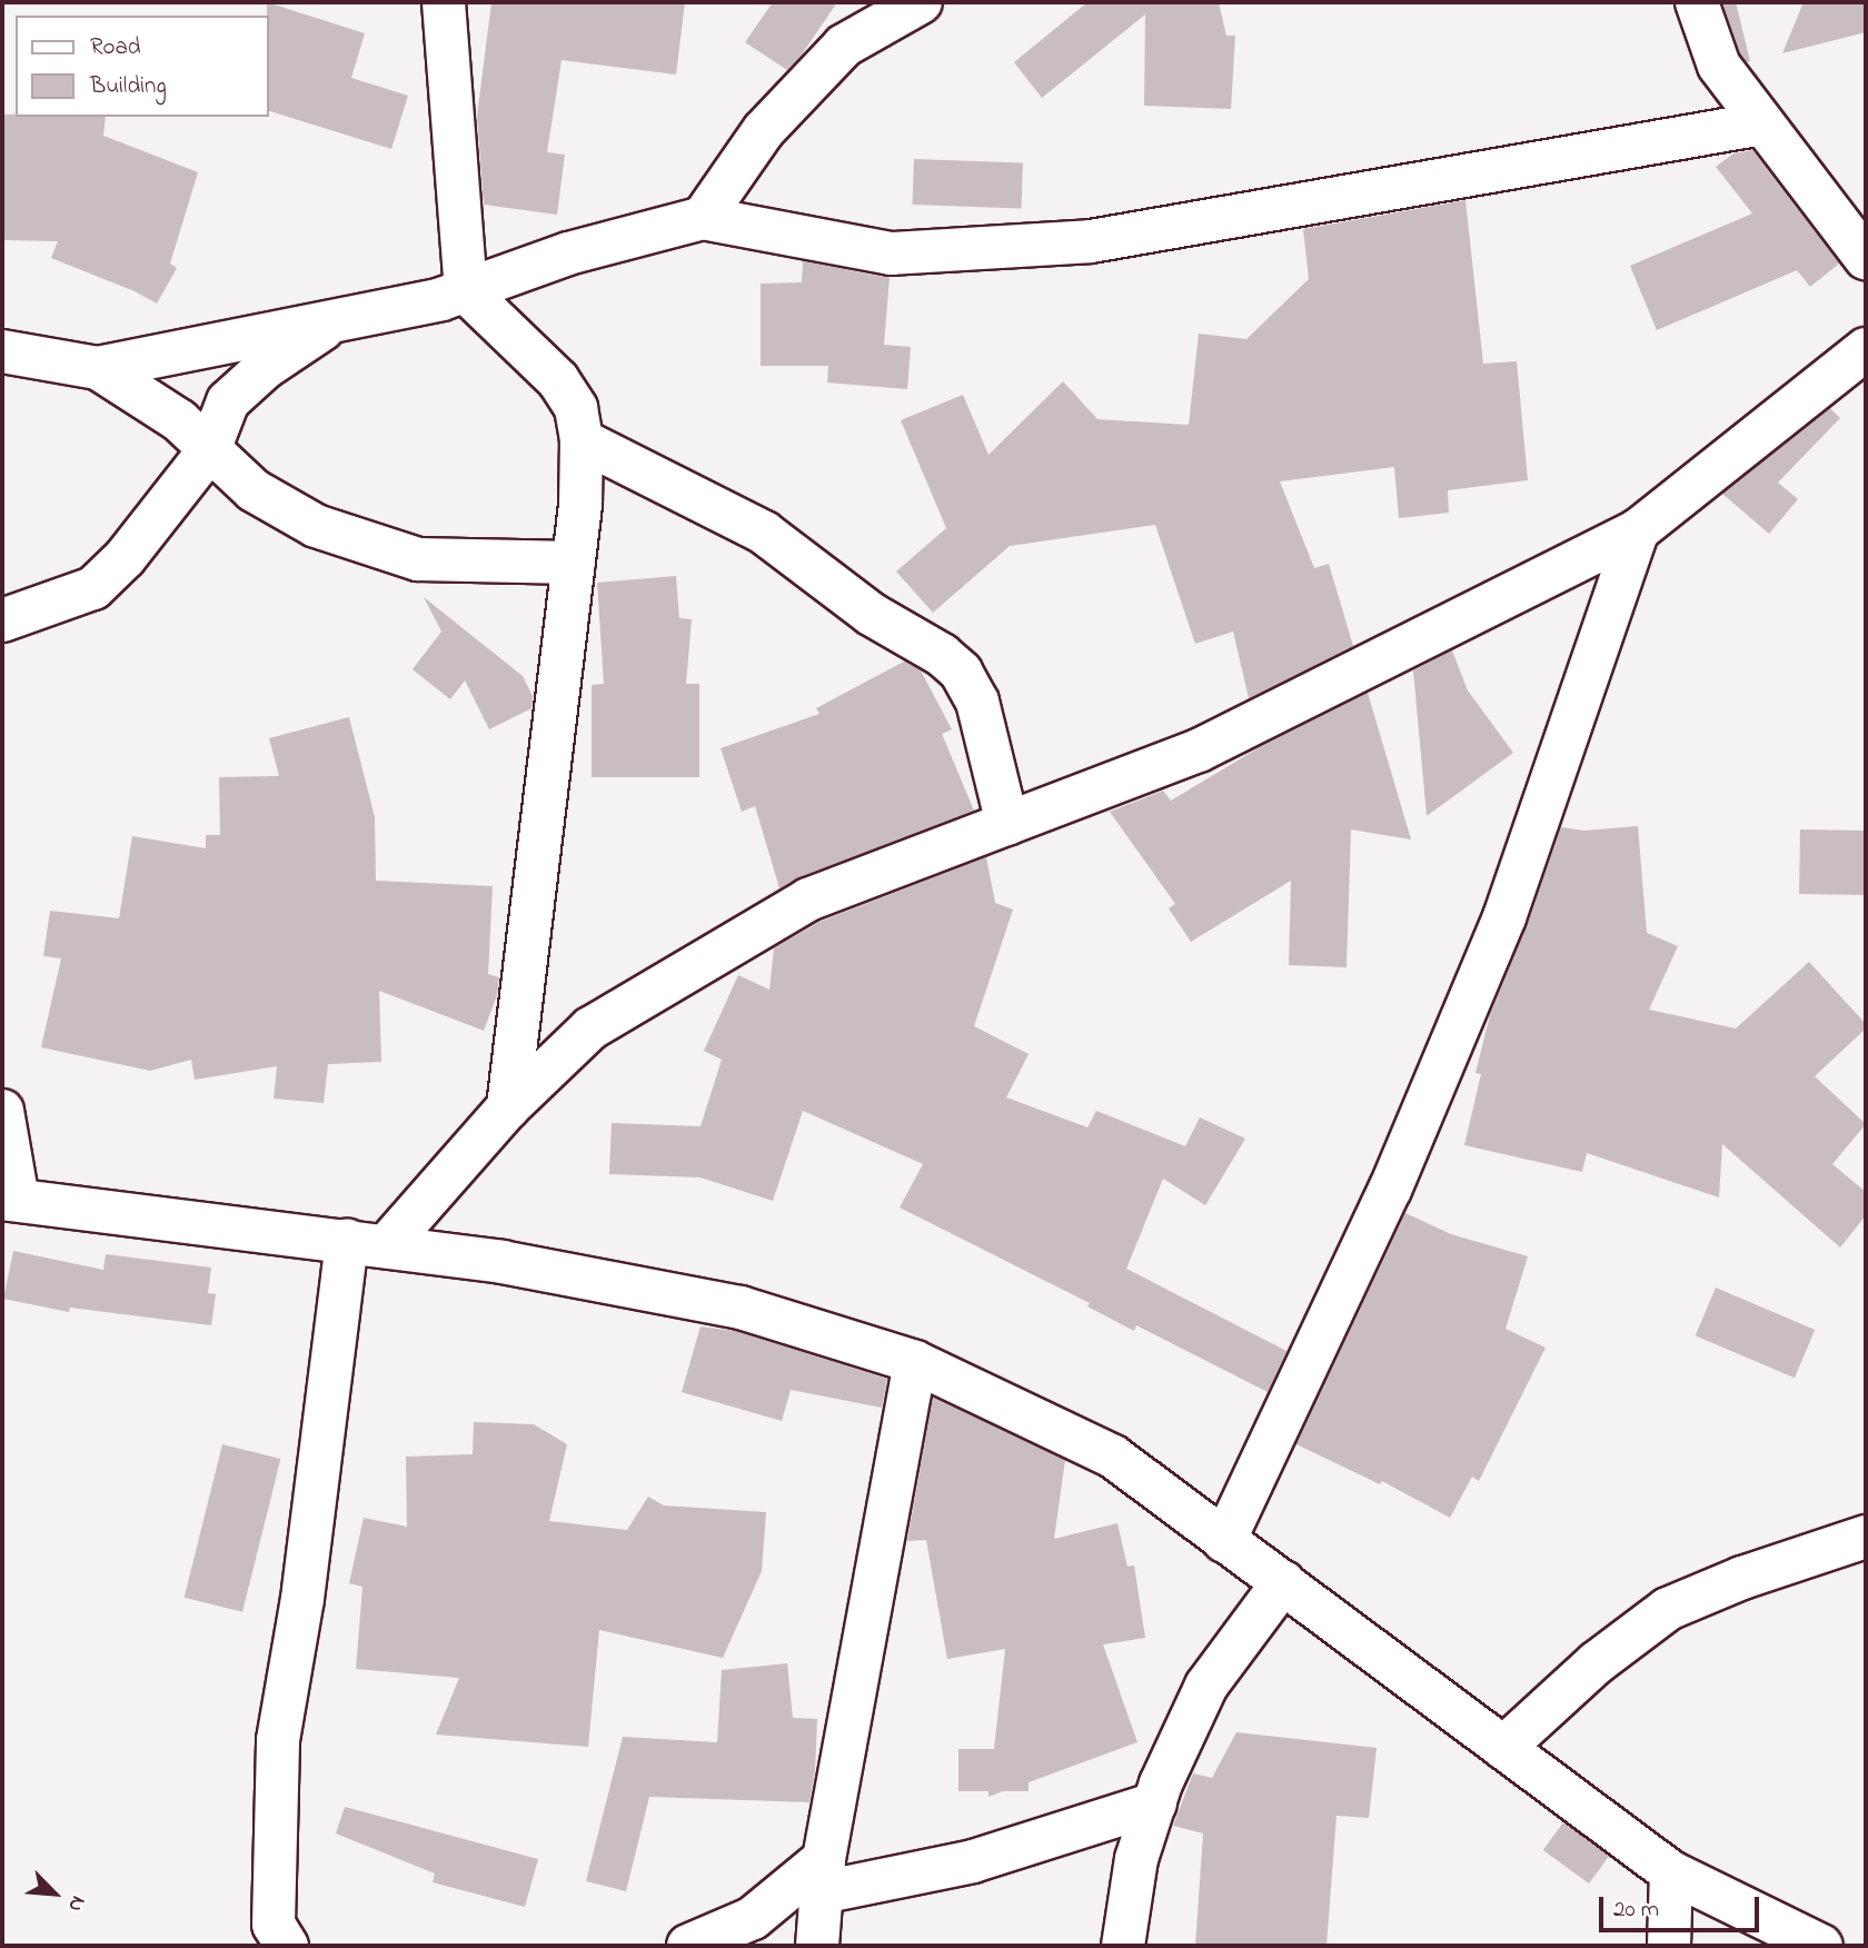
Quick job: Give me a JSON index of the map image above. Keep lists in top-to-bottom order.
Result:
{
  "legend": ["Road", "Building"],
  "scale_bar": "20 m",
  "north": "bottom right"
}
